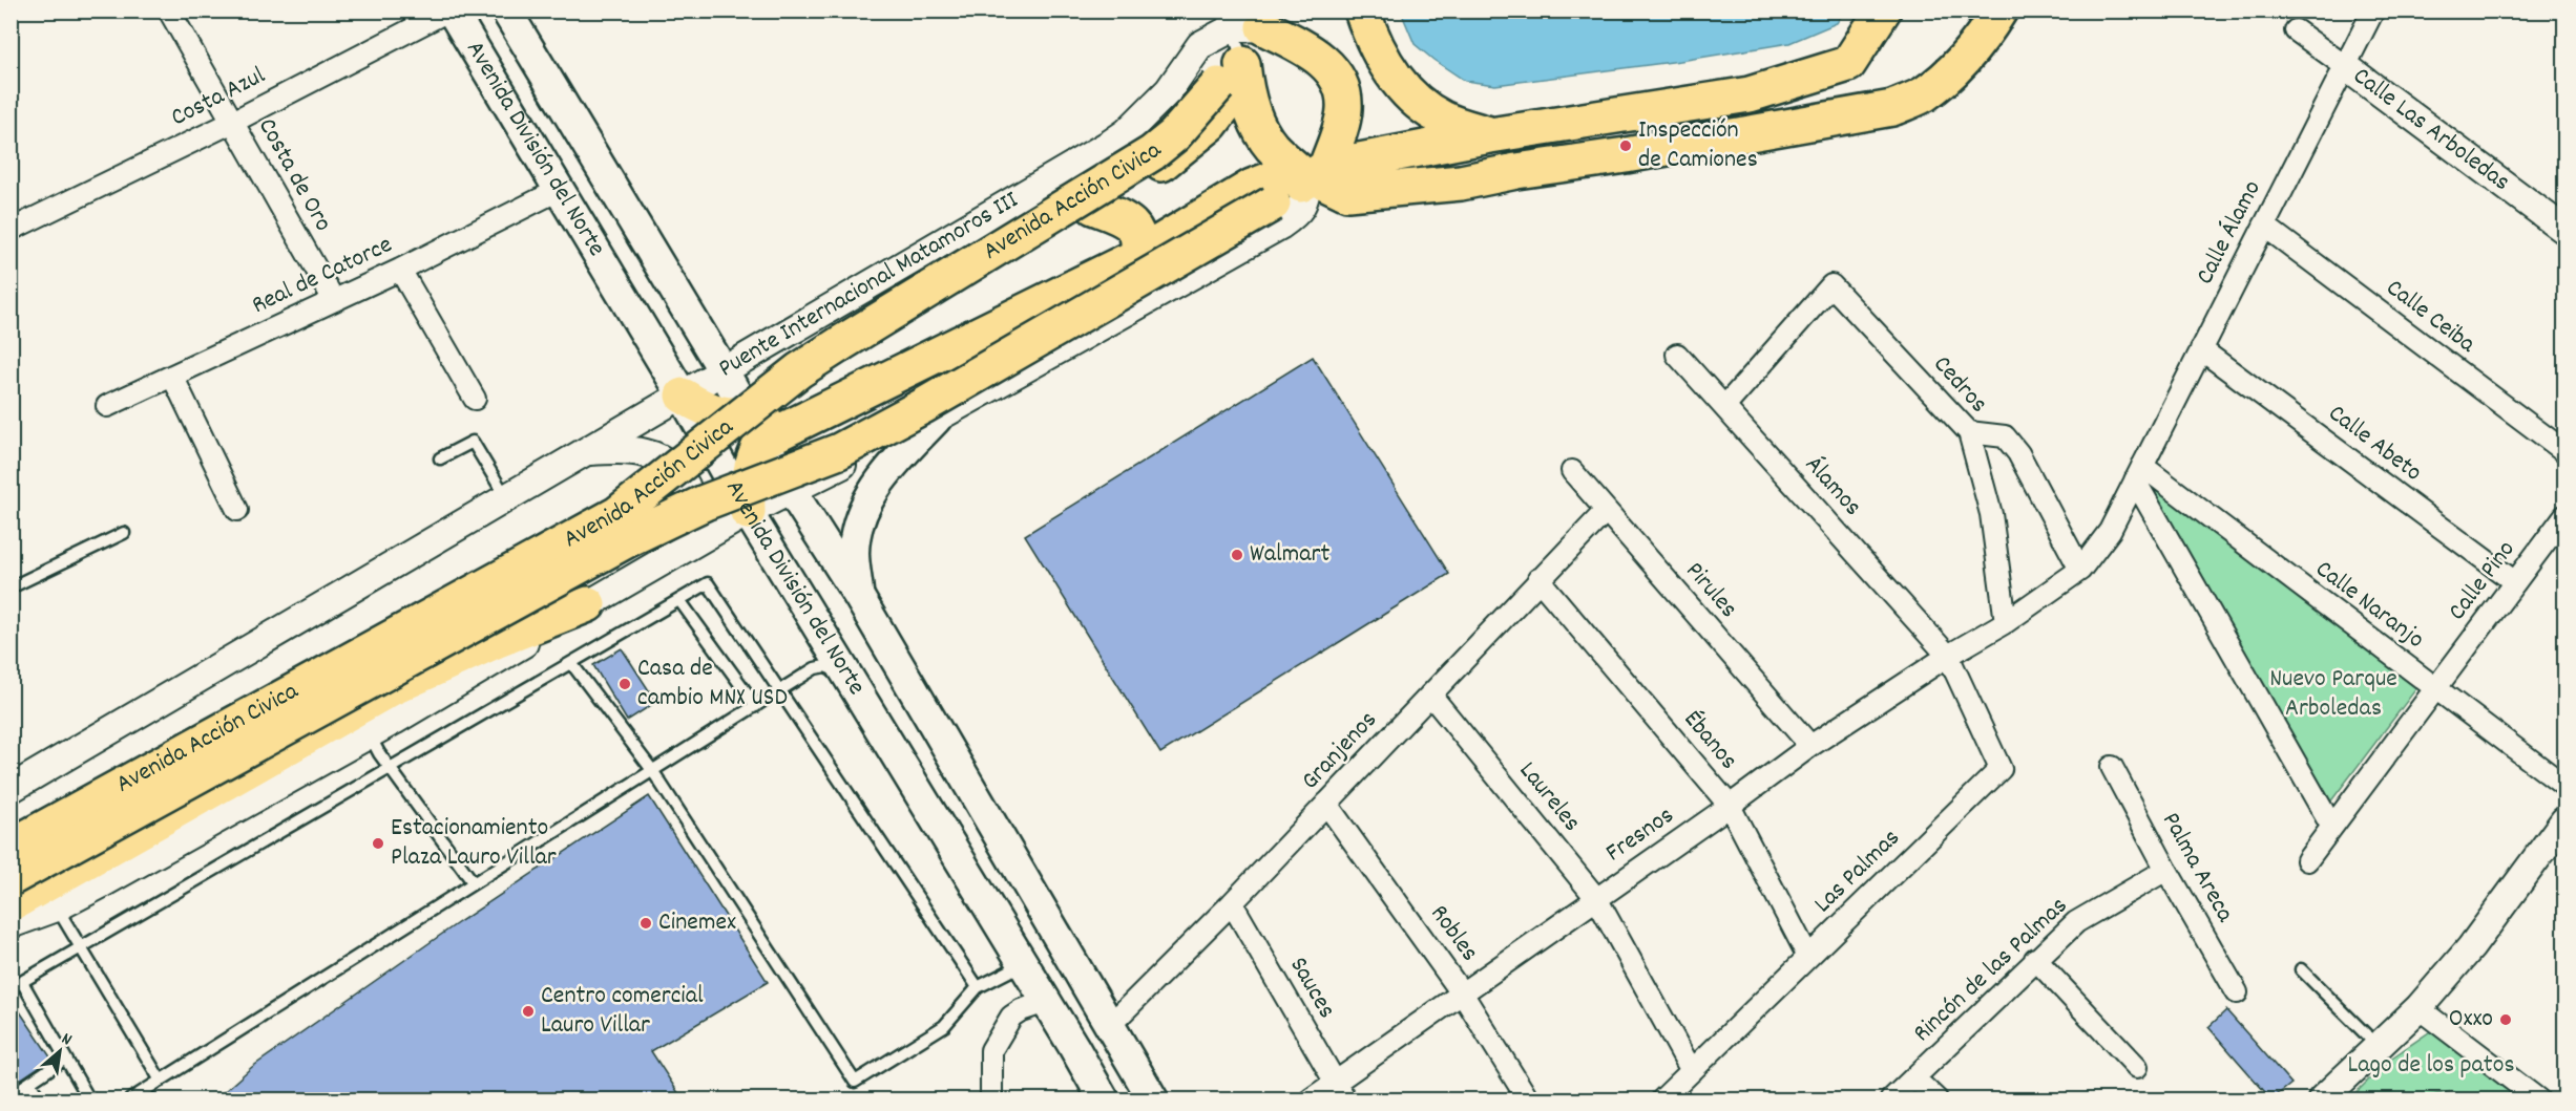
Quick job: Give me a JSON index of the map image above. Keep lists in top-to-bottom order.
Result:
{
  "streets": {
    "highway": ["Avenida Acción Civica"],
    "main road": ["Avenida División del Norte"],
    "street": [
      "Costa Azul",
      "Calle Las Arboledas",
      "Costa de Oro",
      "Calle Álamo",
      "Real de Catorce",
      "Puente Internacional Matamoros III",
      "Calle Ceiba",
      "Cedros",
      "Calle Abeto",
      "Álamos",
      "Calle Pino",
      "Pirules",
      "Calle Naranjo",
      "Ébanos",
      "Granjenos",
      "Laureles",
      "Fresnos",
      "Palma Areca",
      "Las Palmas",
      "Robles",
      "Rincón de las Palmas",
      "Sauces"
    ]
  },
  "crossings": [
    ["Costa Azul", "Avenida División del Norte"],
    ["Costa Azul", "Costa de Oro"],
    ["Calle Las Arboledas", "Calle Álamo"],
    ["Avenida División del Norte", "Avenida Acción Civica"],
    ["Avenida División del Norte", "Real de Catorce"],
    ["Avenida División del Norte", "Puente Internacional Matamoros III"],
    ["Avenida División del Norte", "Granjenos"],
    ["Costa de Oro", "Real de Catorce"],
    ["Avenida Acción Civica", "Puente Internacional Matamoros III"],
    ["Calle Álamo", "Calle Ceiba"],
    ["Calle Álamo", "Calle Abeto"],
    ["Calle Álamo", "Calle Naranjo"],
    ["Calle Álamo", "Fresnos"],
    ["Cedros", "Álamos"],
    ["Cedros", "Fresnos"],
    ["Calle Abeto", "Calle Pino"],
    ["Álamos", "Fresnos"],
    ["Álamos", "Las Palmas"],
    ["Calle Pino", "Calle Naranjo"],
    ["Pirules", "Granjenos"],
    ["Pirules", "Fresnos"],
    ["Ébanos", "Granjenos"],
    ["Ébanos", "Fresnos"],
    ["Ébanos", "Las Palmas"],
    ["Granjenos", "Laureles"],
    ["Granjenos", "Robles"],
    ["Granjenos", "Sauces"],
    ["Laureles", "Fresnos"],
    ["Laureles", "Las Palmas"],
    ["Fresnos", "Las Palmas"],
    ["Fresnos", "Robles"],
    ["Fresnos", "Sauces"],
    ["Palma Areca", "Rincón de las Palmas"]
  ],
  "parks": ["Nuevo Parque Arboledas", "Lago de los patos"],
  "places": [
    "Inspección de Camiones",
    "Walmart",
    "Casa de cambio MNX USD",
    "Estacionamiento Plaza Lauro Villar",
    "Cinemex",
    "Centro comercial Lauro Villar",
    "Oxxo"
  ],
  "north": "top right"
}
